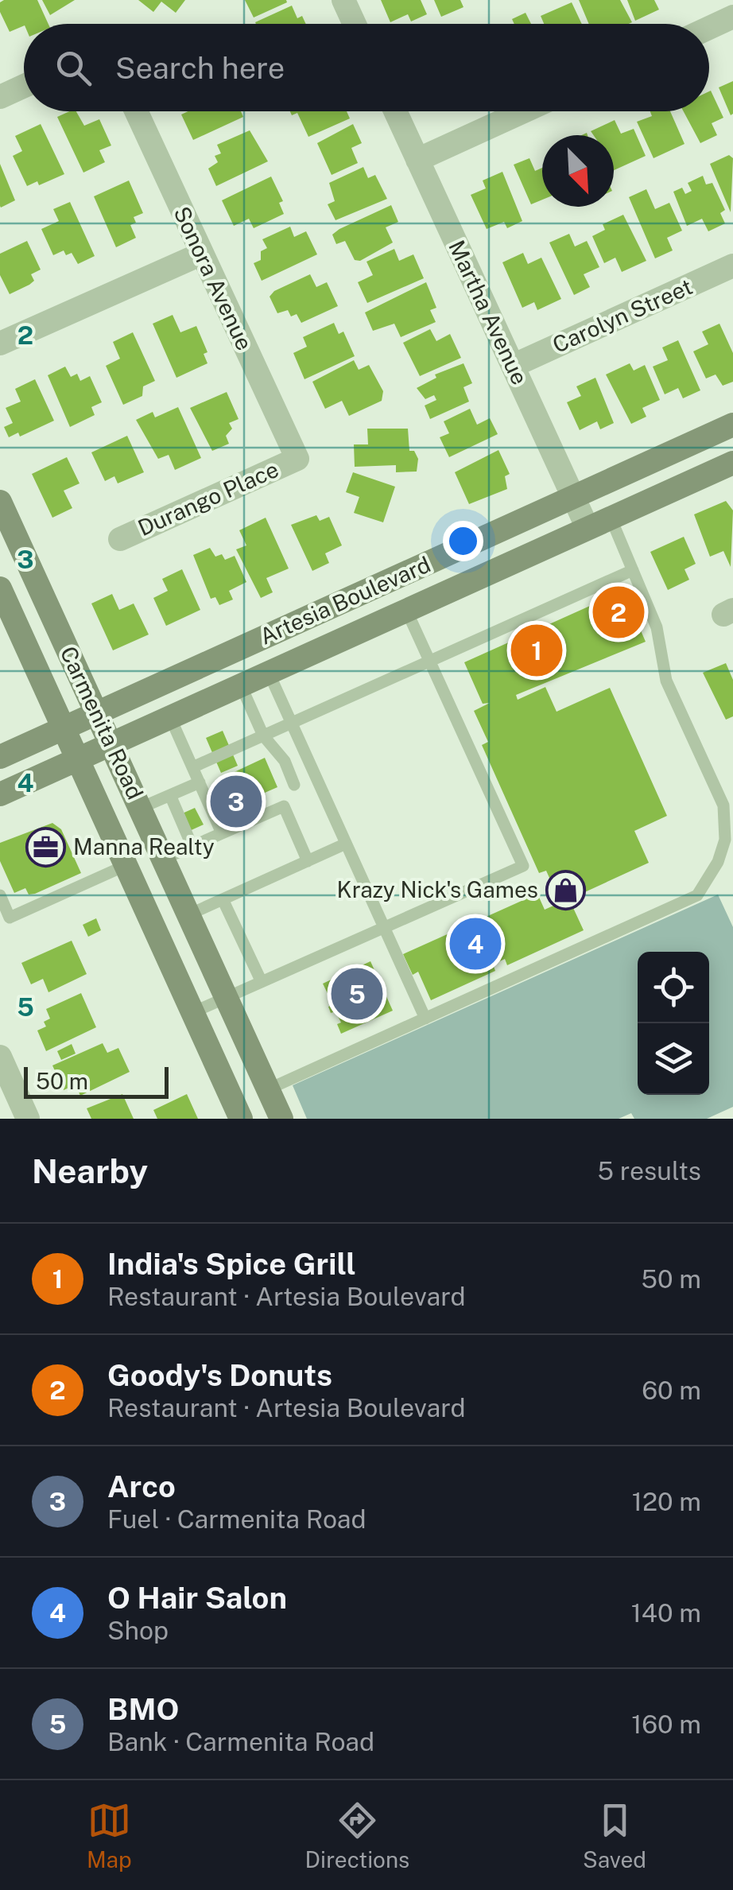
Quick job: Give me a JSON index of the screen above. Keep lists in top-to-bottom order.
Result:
{
  "streets": {
    "main road": ["Artesia Boulevard", "Carmenita Road"],
    "street": [
      "Sonora Avenue",
      "Martha Avenue",
      "Carolyn Street",
      "Durango Place"
    ]
  },
  "crossings": [
    ["Sonora Avenue", "Durango Place"],
    ["Martha Avenue", "Carolyn Street"],
    ["Martha Avenue", "Artesia Boulevard"],
    ["Artesia Boulevard", "Carmenita Road"]
  ],
  "places": {
    "office": ["Manna Realty"],
    "shop": ["Krazy Nick's Games"]
  },
  "scale_bar": "50 m",
  "north": "bottom right",
  "page": {
    "search": "Search here",
    "pins": [
      "2",
      "1",
      "3",
      "4",
      "5"
    ],
    "scale": "50 m",
    "heading": ["Nearby", "5 results"],
    "list": [
      {
        "mark": "1",
        "name": "India's Spice Grill",
        "note": "Restaurant · Artesia Boulevard",
        "value": "50 m"
      },
      {
        "mark": "2",
        "name": "Goody's Donuts",
        "note": "Restaurant · Artesia Boulevard",
        "value": "60 m"
      },
      {
        "mark": "3",
        "name": "Arco",
        "note": "Fuel · Carmenita Road",
        "value": "120 m"
      },
      {
        "mark": "4",
        "name": "O Hair Salon",
        "note": "Shop",
        "value": "140 m"
      },
      {
        "mark": "5",
        "name": "BMO",
        "note": "Bank · Carmenita Road",
        "value": "160 m"
      }
    ],
    "nav": ["Map", "Directions", "Saved"]
  },
  "grid": {
    "rows": [
      "2",
      "3",
      "4",
      "5"
    ]
  }
}
